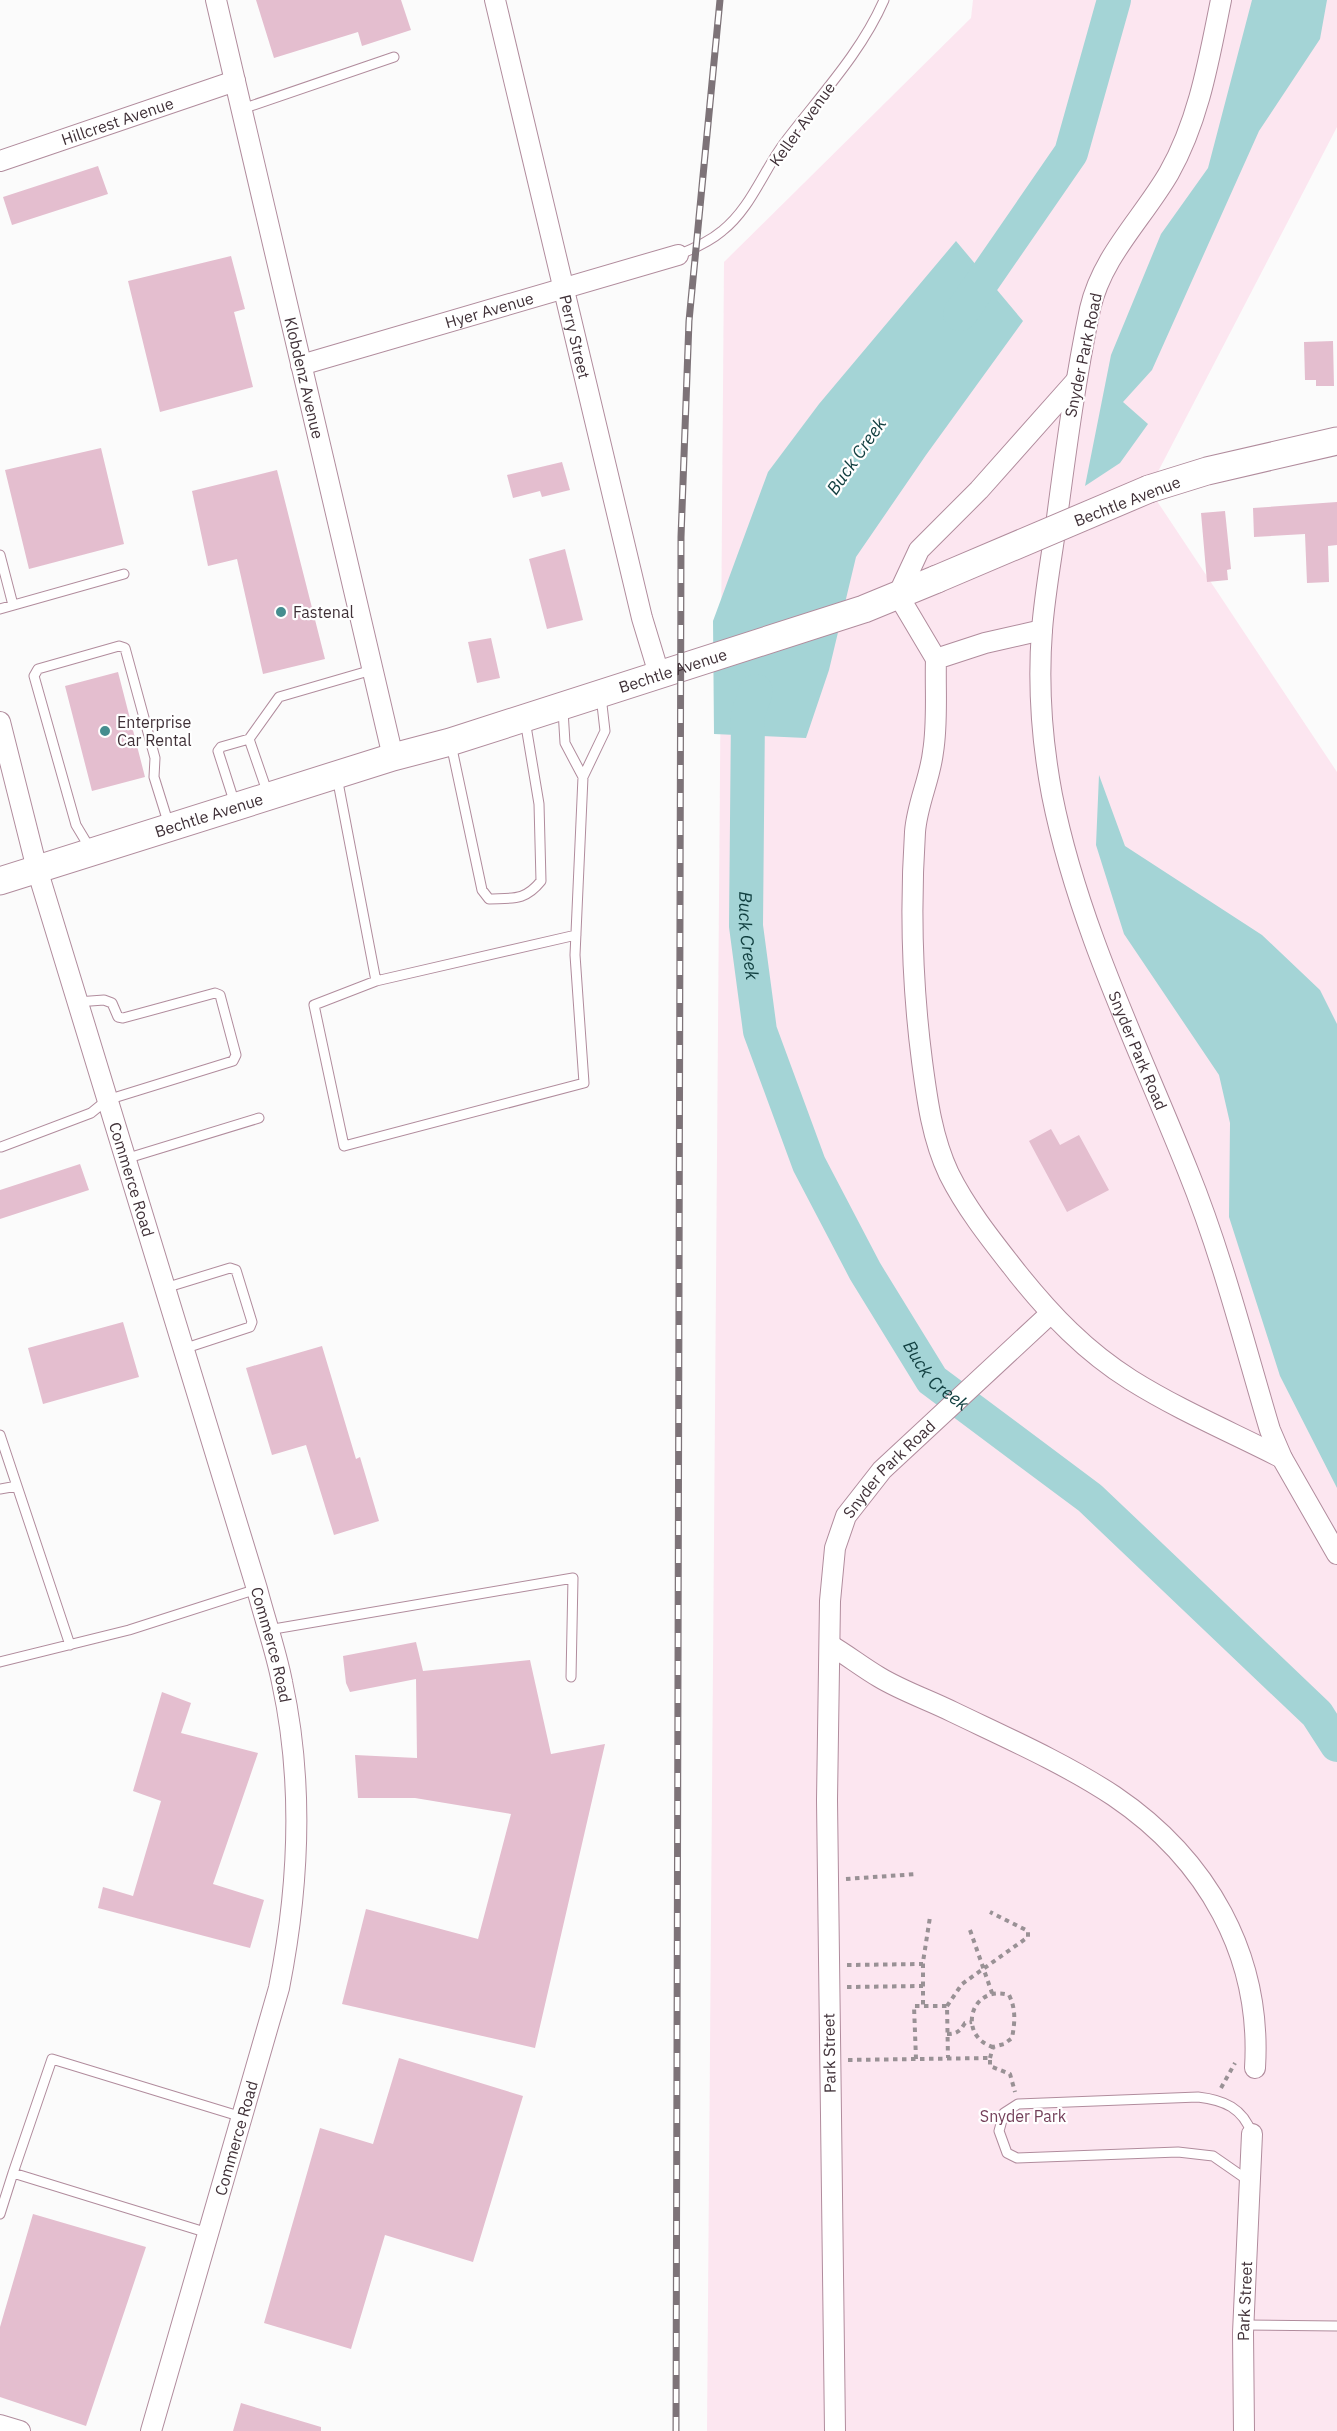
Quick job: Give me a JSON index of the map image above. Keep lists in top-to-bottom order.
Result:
{
  "streets": {
    "main road": ["Bechtle Avenue"],
    "street": [
      "Hillcrest Avenue",
      "Hyer Avenue",
      "Perry Street",
      "Snyder Park Road",
      "Klobdenz Avenue",
      "Commerce Road",
      "Park Street"
    ],
    "lane": ["Keller Avenue"]
  },
  "crossings": [
    ["Hillcrest Avenue", "Klobdenz Avenue"],
    ["Keller Avenue", "Hyer Avenue"],
    ["Hyer Avenue", "Perry Street"],
    ["Hyer Avenue", "Klobdenz Avenue"],
    ["Perry Street", "Bechtle Avenue"],
    ["Snyder Park Road", "Park Street"],
    ["Klobdenz Avenue", "Bechtle Avenue"],
    ["Bechtle Avenue", "Commerce Road"]
  ],
  "water": ["Buck Creek"],
  "parks": ["Snyder Park"],
  "places": ["Fastenal", "Enterprise Car Rental"]
}
